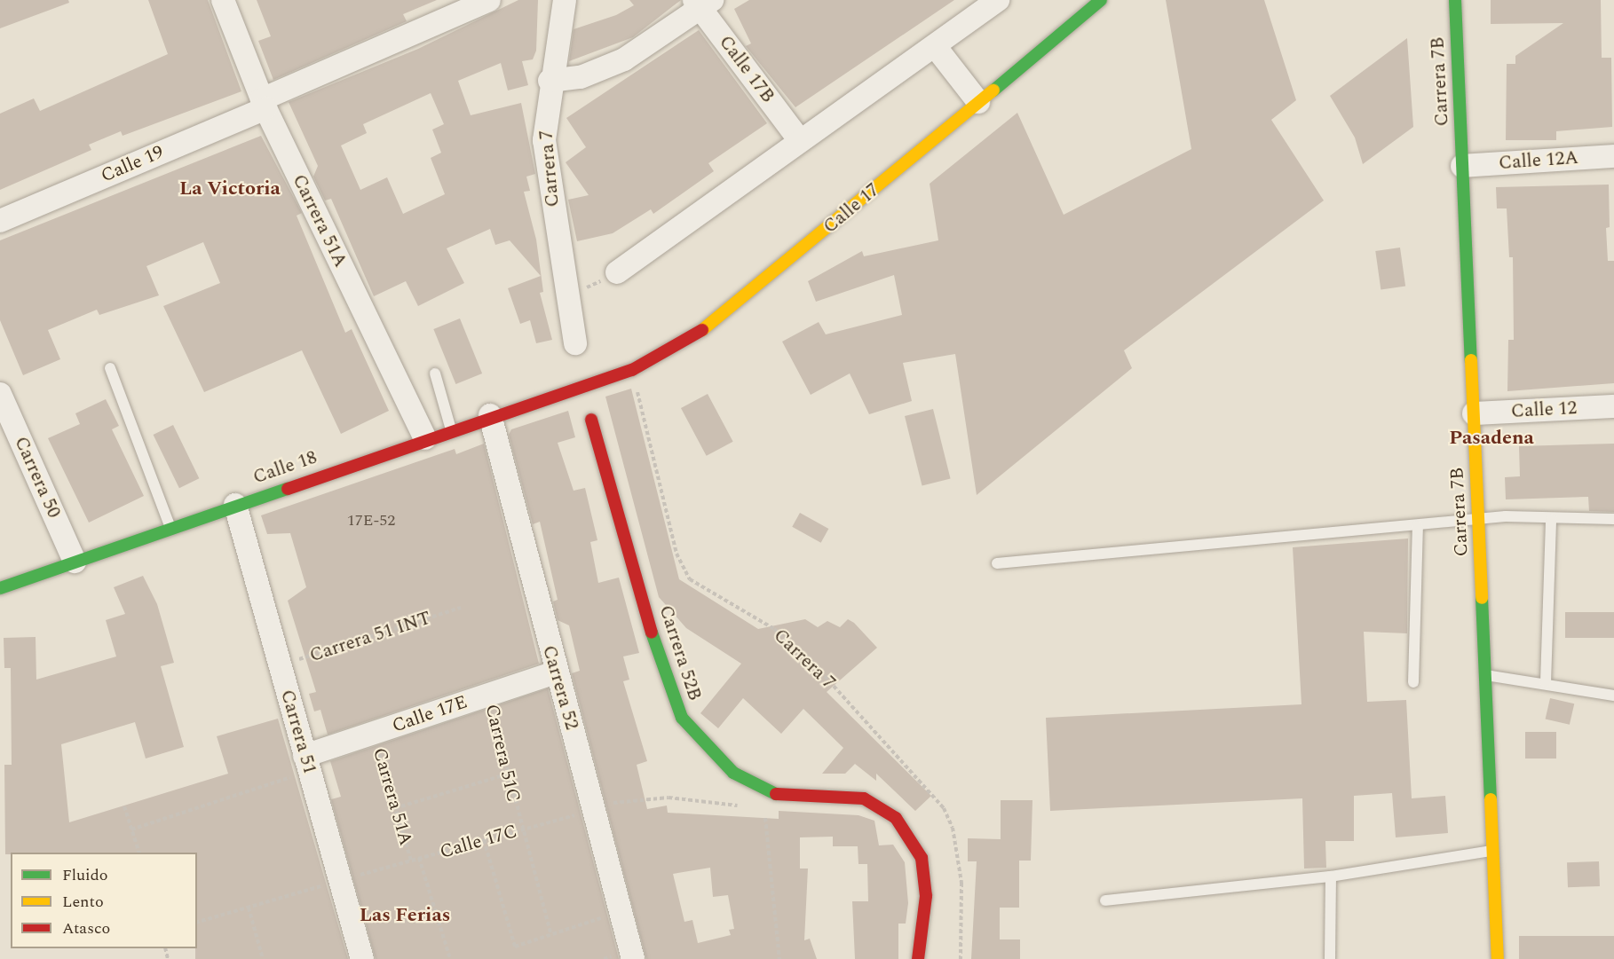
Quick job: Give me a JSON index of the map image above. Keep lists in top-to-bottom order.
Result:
{
  "streets": {
    "street": [
      "Calle 17B",
      "Carrera 7B",
      "Calle 12A",
      "Calle 19",
      "Carrera 7",
      "Calle 17",
      "Carrera 51A",
      "Calle 12",
      "Calle 18",
      "Carrera 50",
      "Carrera 52B",
      "Carrera 52",
      "Calle 17E",
      "Carrera 51"
    ],
    "path": ["Carrera 51 INT", "Carrera 51C", "Calle 17C"]
  },
  "crossings": [
    ["Carrera 7B", "Calle 12A"],
    ["Carrera 7B", "Calle 12"],
    ["Calle 19", "Carrera 51A"],
    ["Carrera 7", "Calle 17"],
    ["Calle 17", "Calle 18"],
    ["Carrera 51A", "Calle 18"],
    ["Carrera 51A", "Calle 17E"],
    ["Carrera 51A", "Calle 17C"],
    ["Calle 18", "Carrera 50"],
    ["Calle 18", "Carrera 52"],
    ["Calle 18", "Carrera 51"],
    ["Carrera 51 INT", "Carrera 51"],
    ["Carrera 52", "Calle 17E"],
    ["Carrera 52", "Calle 17C"],
    ["Calle 17E", "Carrera 51"],
    ["Calle 17E", "Carrera 51C"],
    ["Carrera 51", "Calle 17C"],
    ["Carrera 51C", "Calle 17C"]
  ],
  "districts": ["La Victoria", "Pasadena", "Las Ferias"],
  "house_numbers": ["17E-52"],
  "legend": ["Fluido", "Lento", "Atasco"]
}
